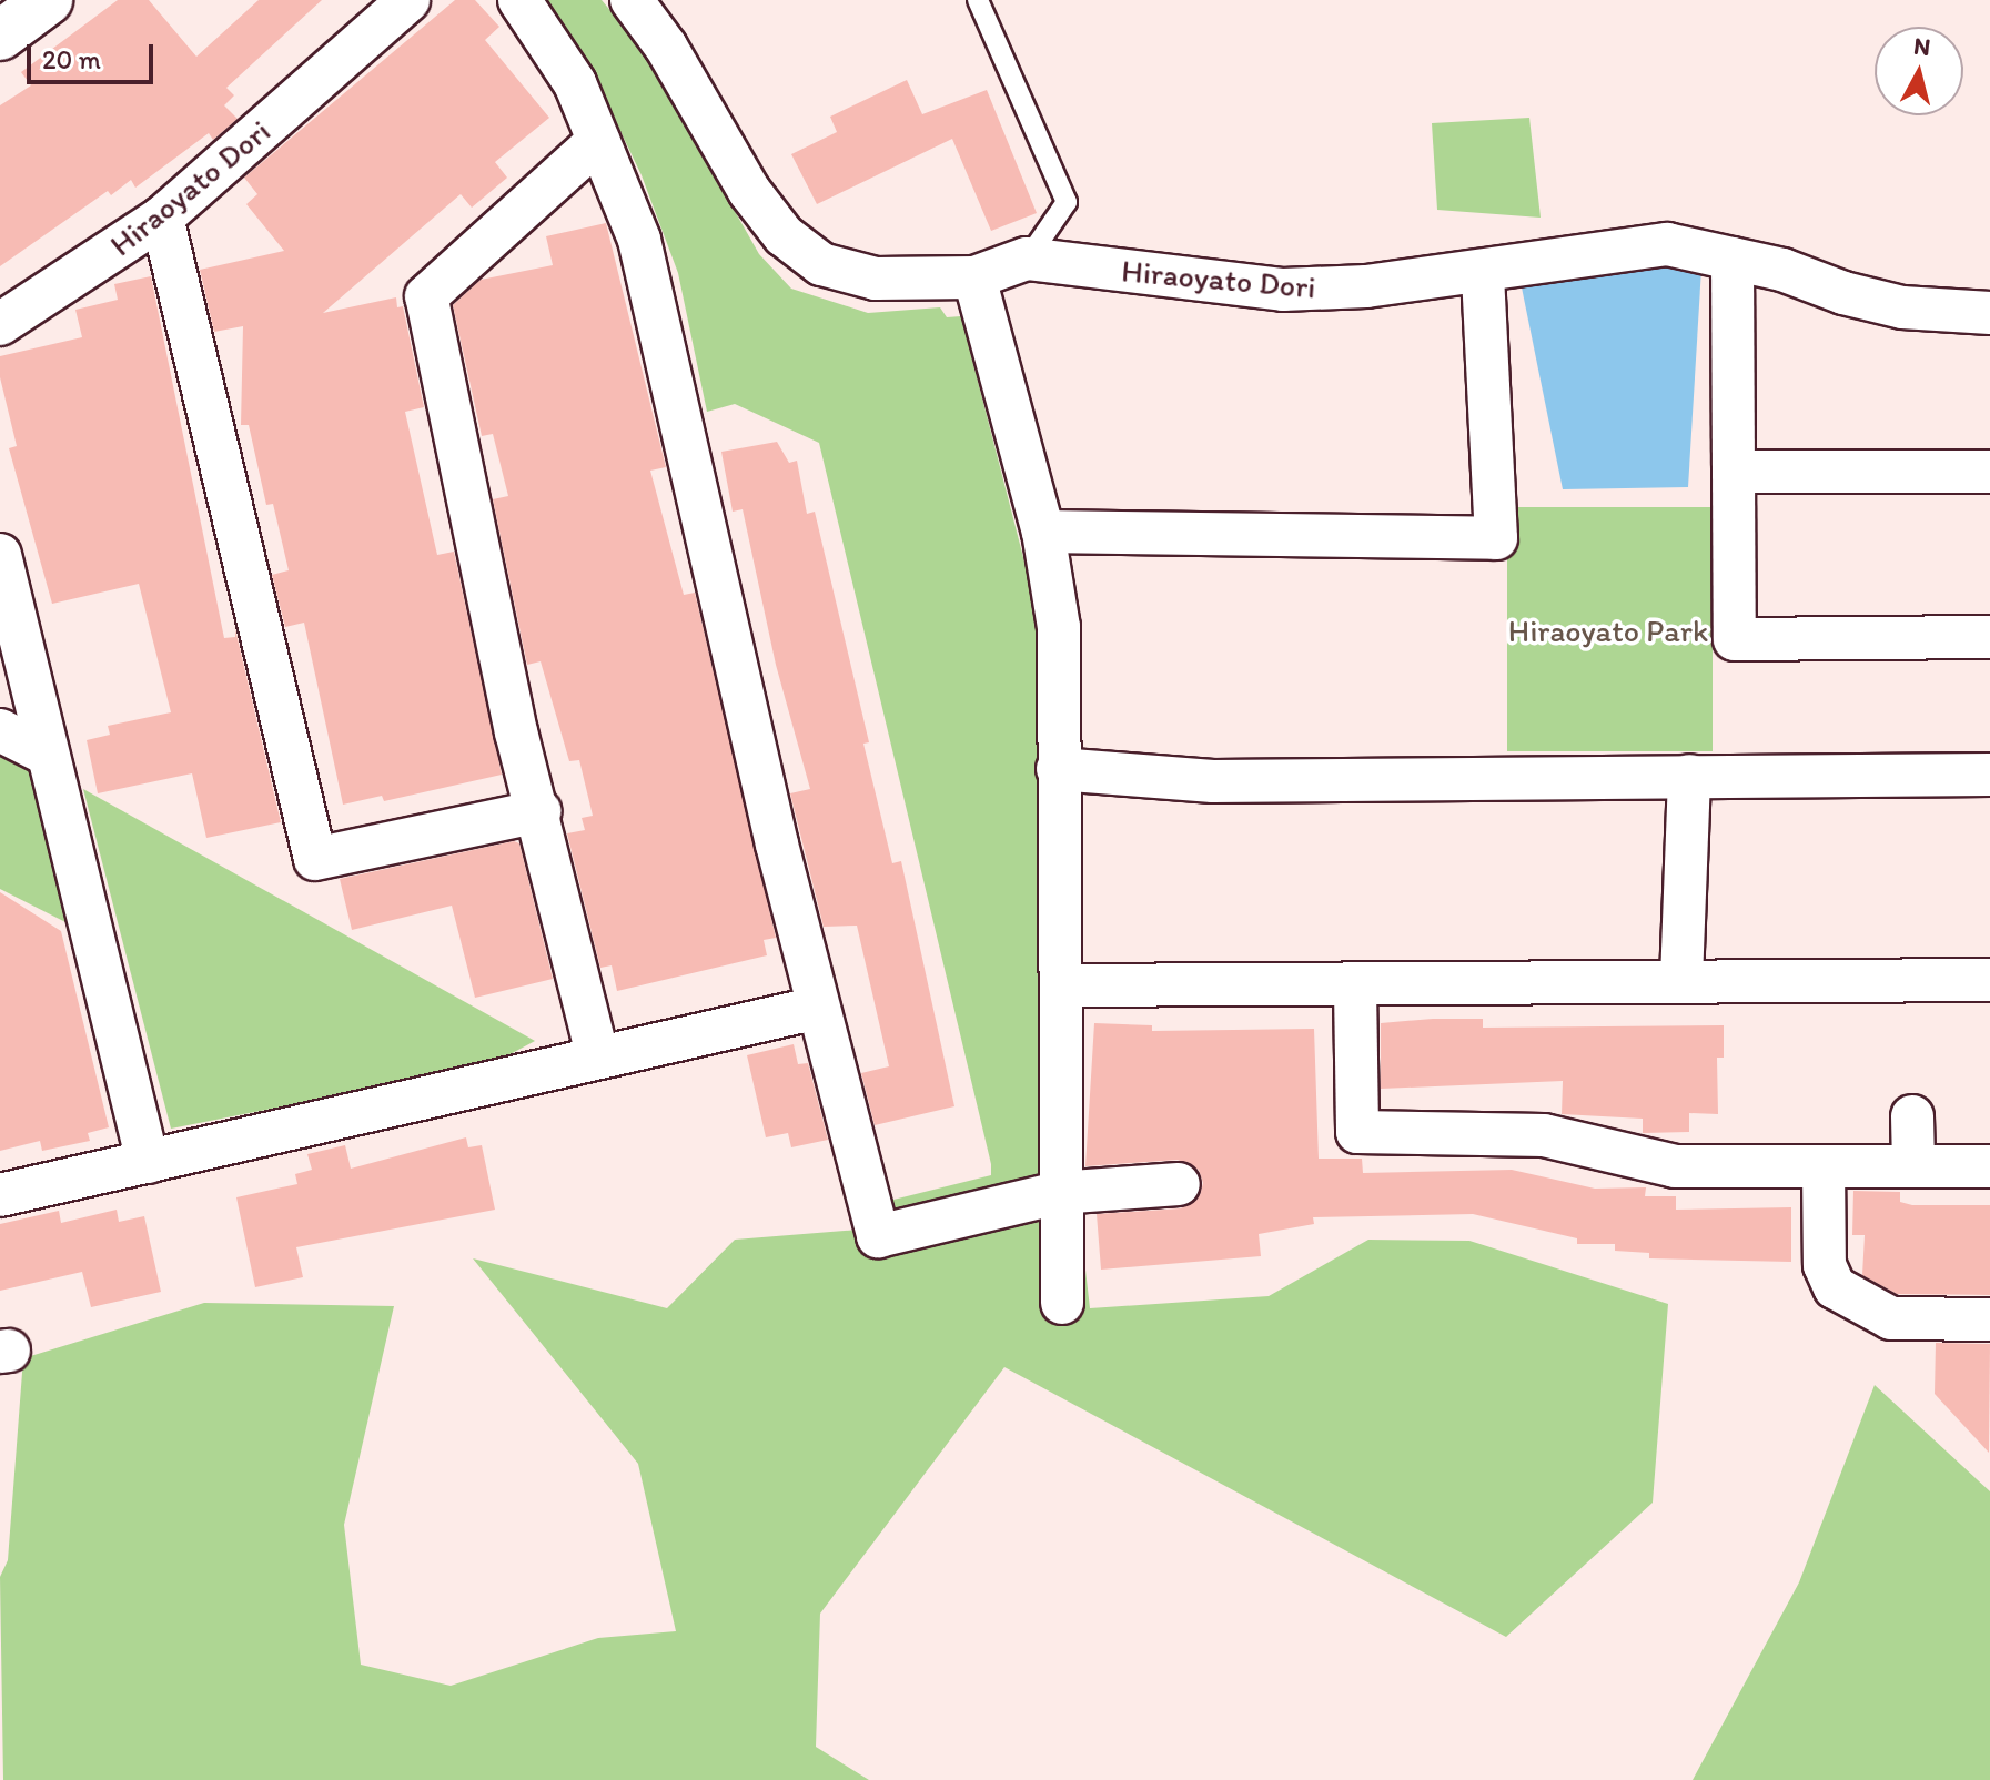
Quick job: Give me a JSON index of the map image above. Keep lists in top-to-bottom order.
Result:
{
  "streets": {
    "street": ["Hiraoyato Dori"]
  },
  "parks": ["Hiraoyato Park"],
  "scale_bar": "20 m",
  "north": "top"
}
